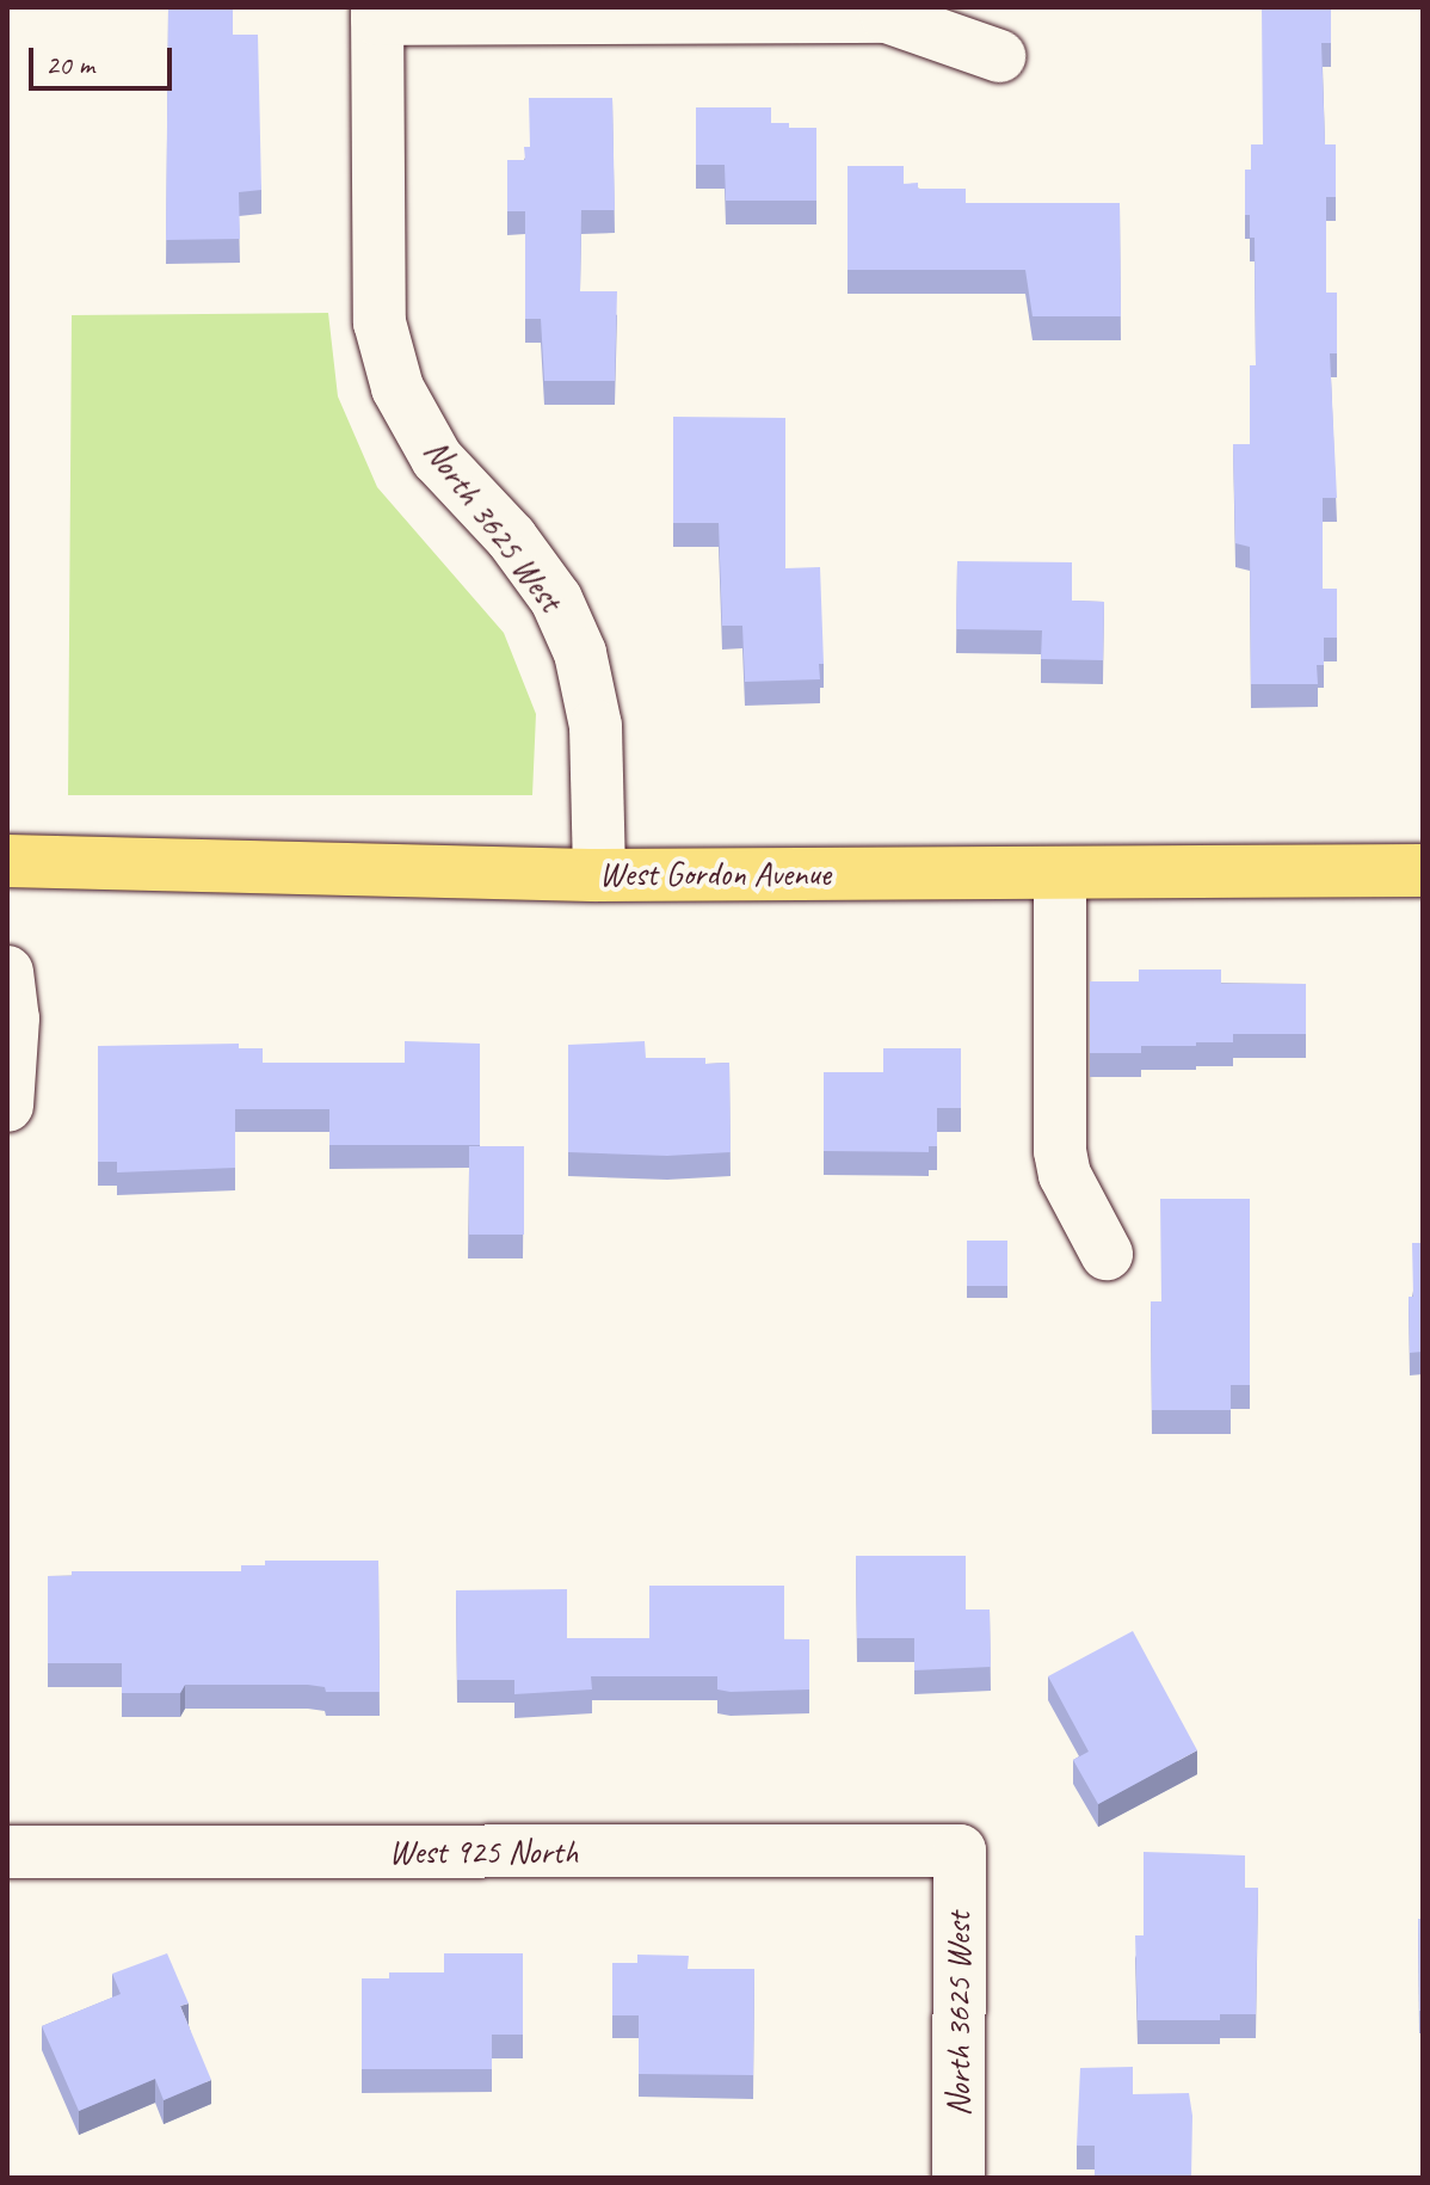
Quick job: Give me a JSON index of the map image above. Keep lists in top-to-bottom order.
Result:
{
  "streets": {
    "main road": ["West Gordon Avenue"],
    "street": ["North 3625 West", "West 925 North"]
  },
  "crossings": [
    ["North 3625 West", "West Gordon Avenue"],
    ["North 3625 West", "West 925 North"]
  ],
  "scale_bar": "20 m"
}
